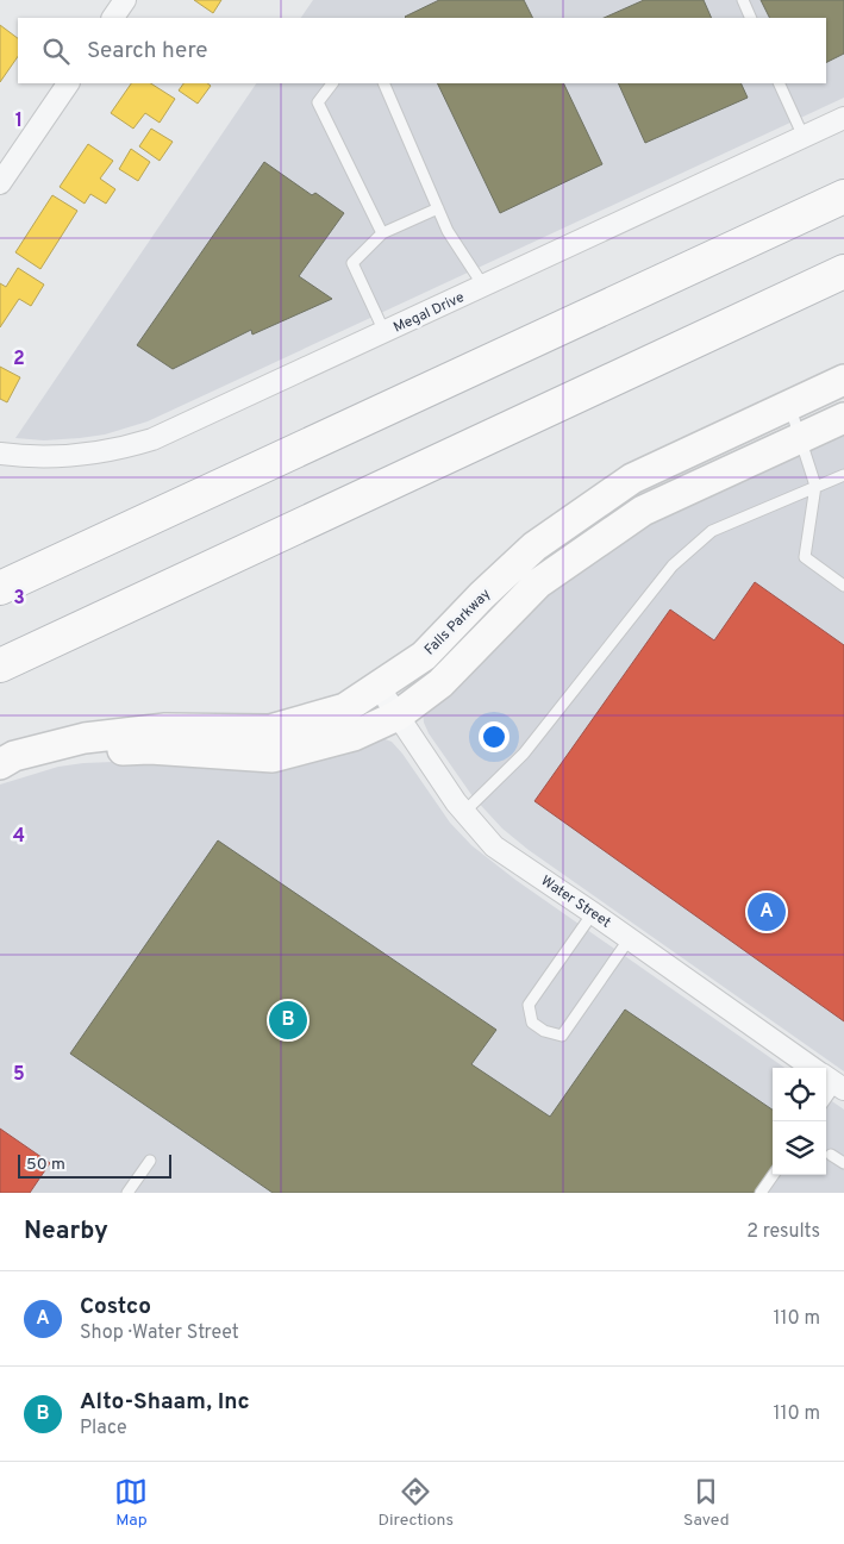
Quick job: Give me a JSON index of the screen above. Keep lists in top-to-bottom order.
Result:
{
  "streets": {
    "street": ["Megal Drive", "Falls Parkway", "Water Street"]
  },
  "crossings": [
    ["Falls Parkway", "Water Street"]
  ],
  "scale_bar": "50 m",
  "page": {
    "search": "Search here",
    "pins": ["A", "B"],
    "scale": "50 m",
    "heading": ["Nearby", "2 results"],
    "list": [
      {
        "mark": "A",
        "name": "Costco",
        "note": "Shop · Water Street",
        "value": "110 m"
      },
      {
        "mark": "B",
        "name": "Alto-Shaam, Inc",
        "note": "Place",
        "value": "110 m"
      }
    ],
    "nav": ["Map", "Directions", "Saved"]
  },
  "grid": {
    "rows": [
      "1",
      "2",
      "3",
      "4",
      "5"
    ]
  }
}
